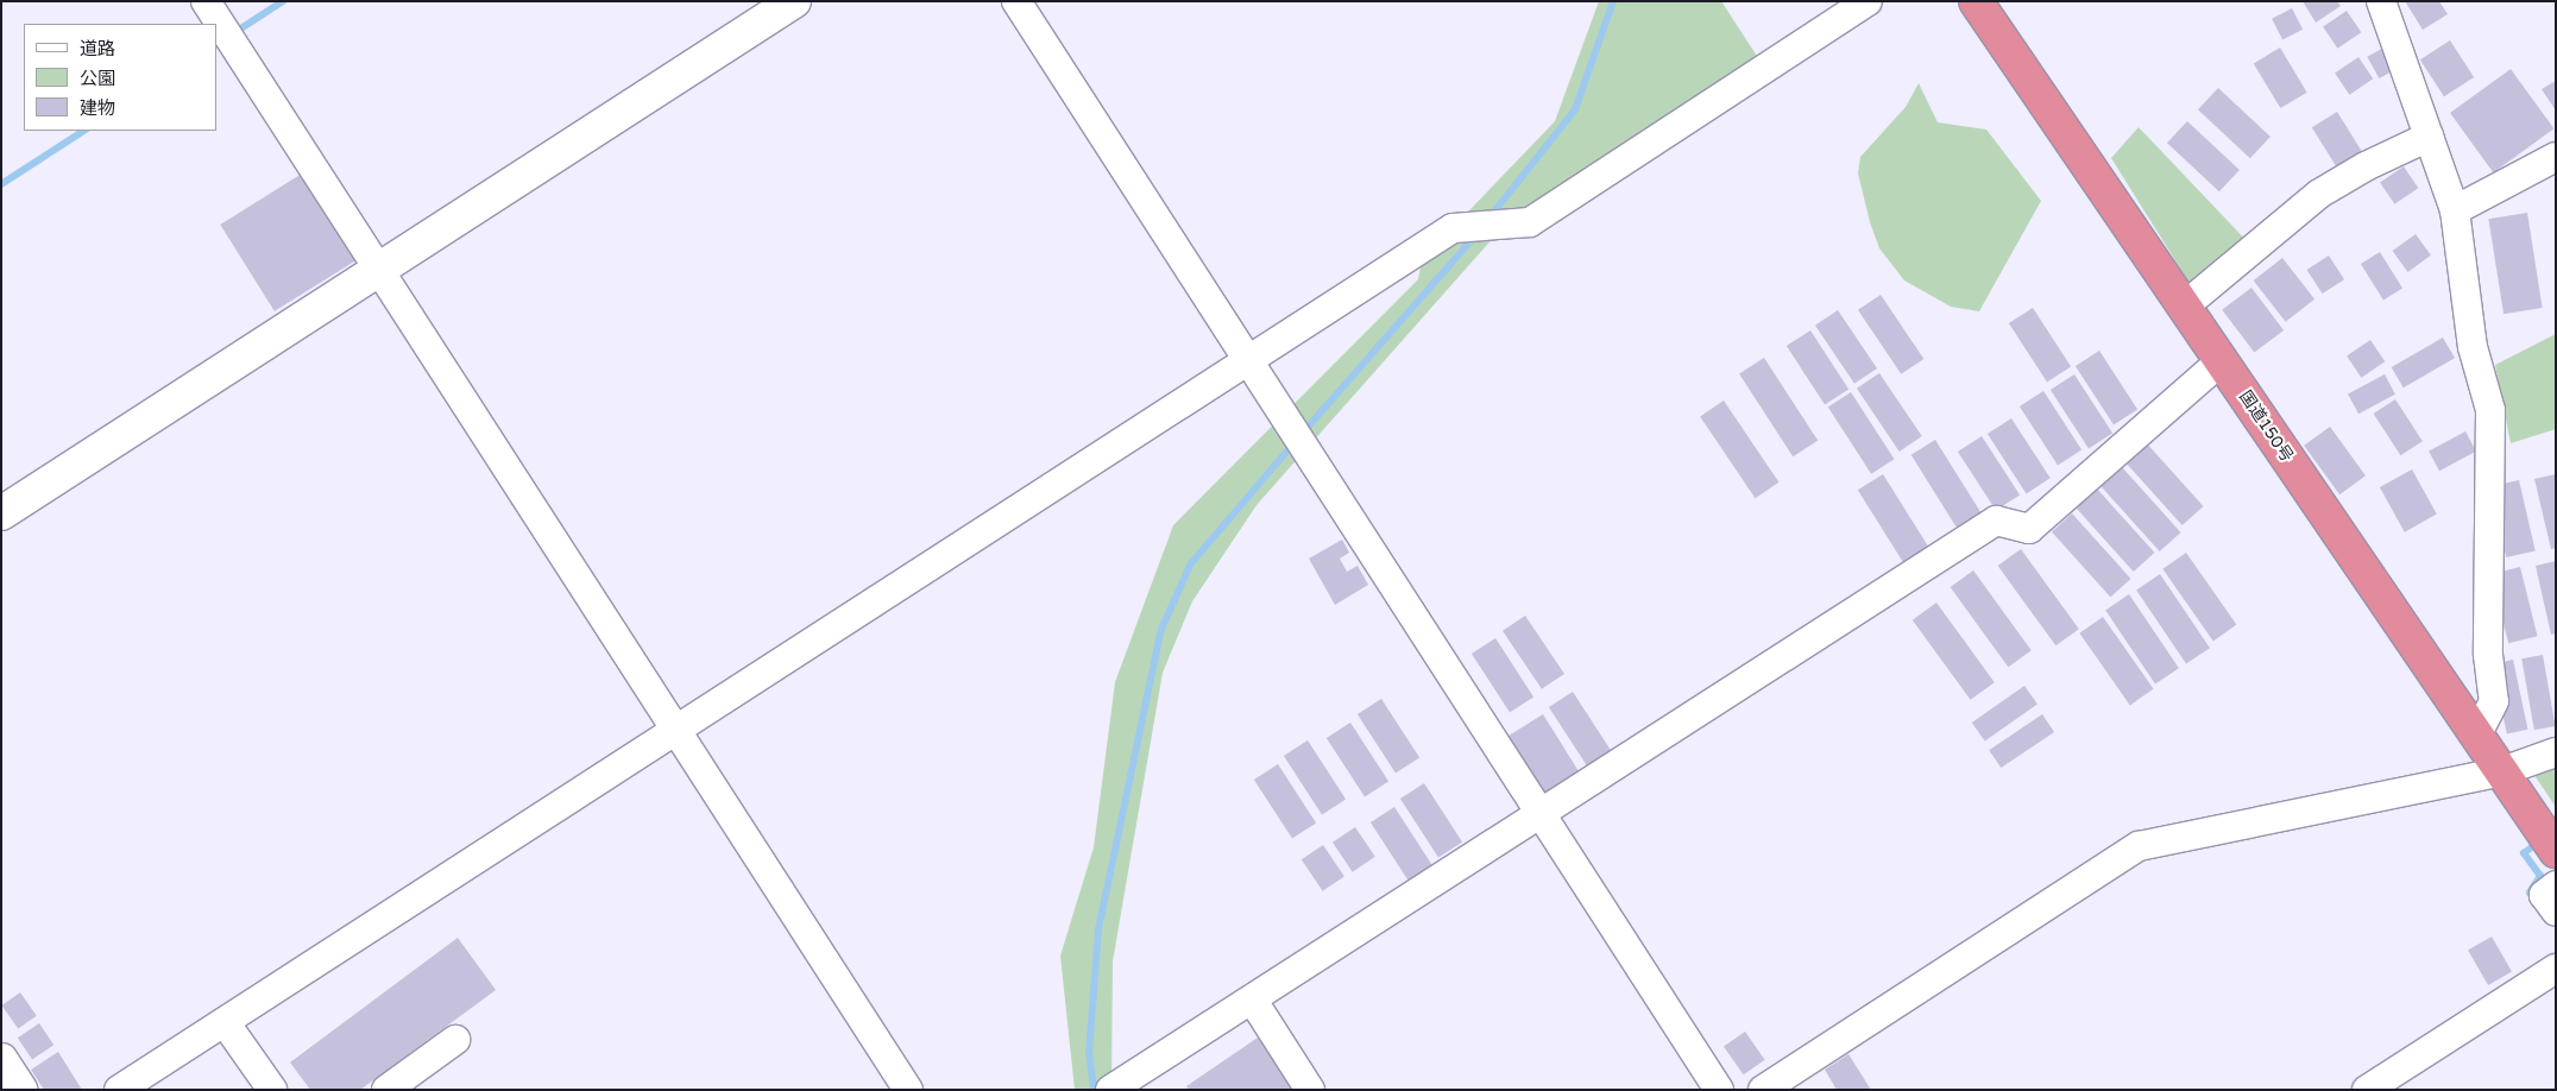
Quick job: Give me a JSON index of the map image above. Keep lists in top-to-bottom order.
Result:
{
  "streets": {
    "highway": ["国道150号"]
  },
  "legend": ["道路", "公園", "建物"]
}
